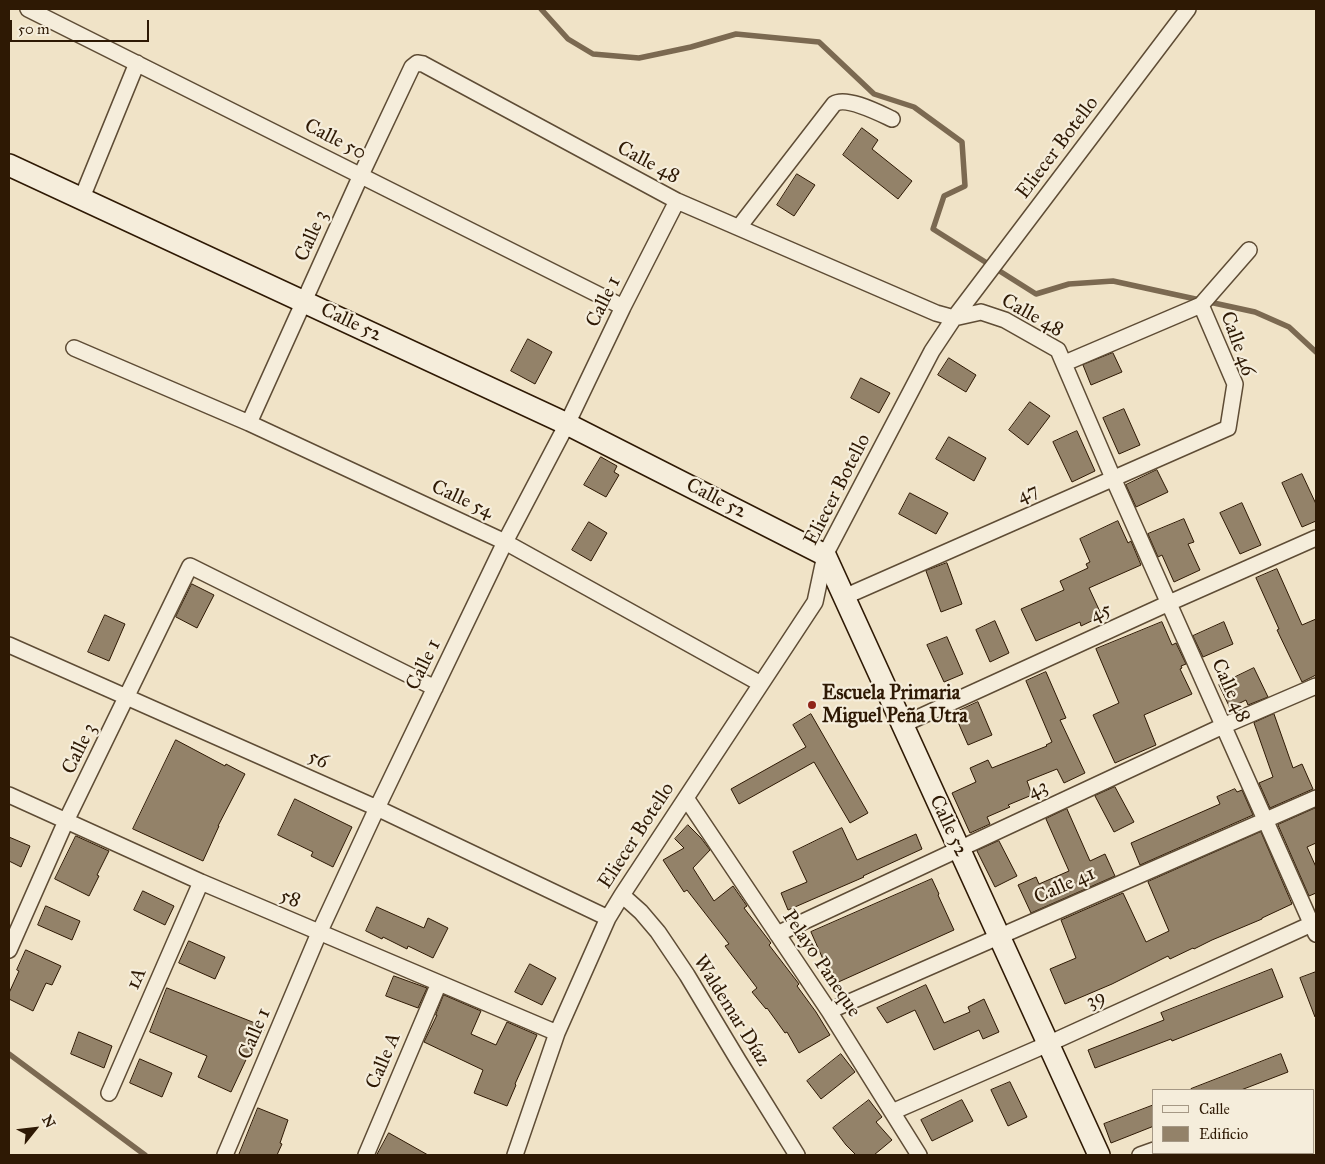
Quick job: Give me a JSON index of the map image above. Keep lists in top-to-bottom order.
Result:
{
  "streets": {
    "street": [
      "Calle 50",
      "Eliecer Botello",
      "Calle 48",
      "Calle 3",
      "Calle 1",
      "Calle 52",
      "Calle 46",
      "47",
      "Calle 54",
      "45",
      "56",
      "43",
      "Calle 41",
      "58",
      "Pelayo Paneque",
      "1A",
      "39",
      "Waldemar Díaz",
      "Calle A"
    ]
  },
  "crossings": [
    ["Calle 50", "Calle 3"],
    ["Calle 50", "Calle 1"],
    ["Eliecer Botello", "Calle 48"],
    ["Eliecer Botello", "Calle 52"],
    ["Eliecer Botello", "Calle 54"],
    ["Eliecer Botello", "56"],
    ["Eliecer Botello", "58"],
    ["Eliecer Botello", "Pelayo Paneque"],
    ["Eliecer Botello", "Waldemar Díaz"],
    ["Calle 48", "Calle 3"],
    ["Calle 48", "Calle 1"],
    ["Calle 48", "47"],
    ["Calle 48", "45"],
    ["Calle 48", "43"],
    ["Calle 48", "Calle 41"],
    ["Calle 48", "39"],
    ["Calle 3", "Calle 1"],
    ["Calle 3", "Calle 52"],
    ["Calle 3", "Calle 54"],
    ["Calle 3", "56"],
    ["Calle 3", "58"],
    ["Calle 1", "Calle 52"],
    ["Calle 1", "Calle 54"],
    ["Calle 1", "56"],
    ["Calle 1", "58"],
    ["Calle 52", "47"],
    ["Calle 52", "45"],
    ["Calle 52", "43"],
    ["Calle 52", "Calle 41"],
    ["Calle 52", "39"],
    ["Calle 46", "47"],
    ["43", "Pelayo Paneque"],
    ["Calle 41", "Pelayo Paneque"],
    ["58", "1A"],
    ["58", "Calle A"],
    ["Pelayo Paneque", "39"]
  ],
  "places": ["Escuela Primaria Miguel Peña Utra"],
  "legend": ["Calle", "Edificio"],
  "scale_bar": "50 m",
  "north": "top right"
}
